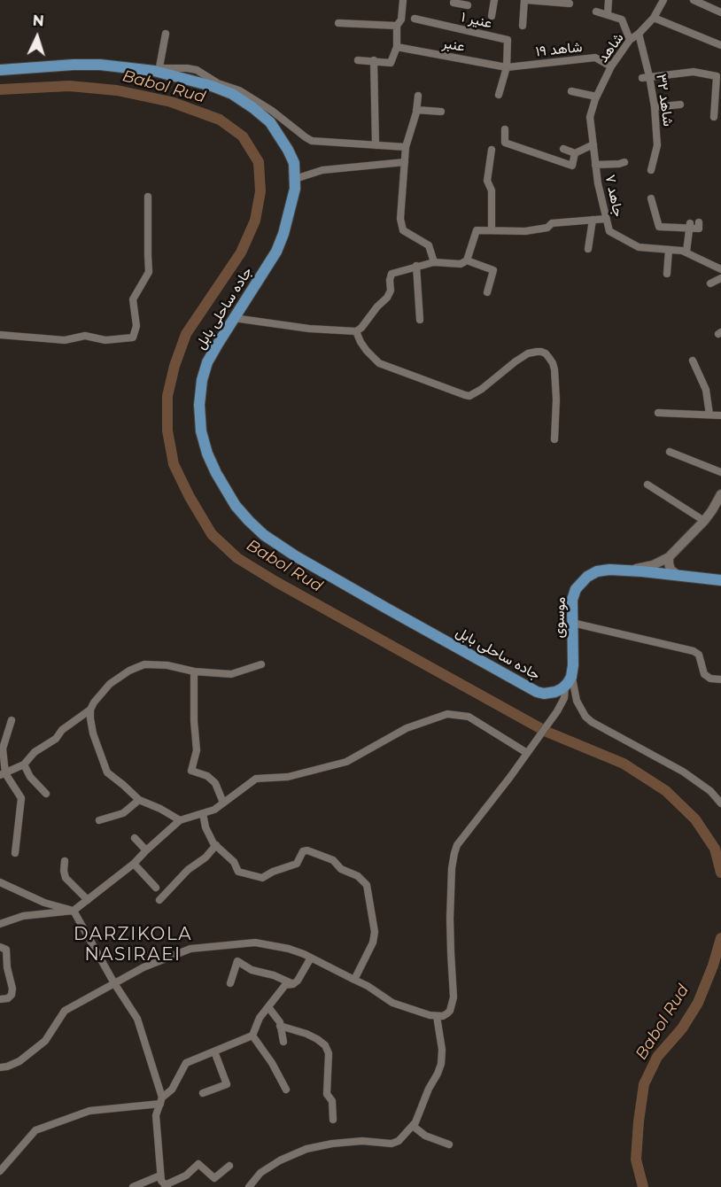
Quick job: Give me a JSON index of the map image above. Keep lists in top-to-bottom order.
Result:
{
  "streets": {
    "main road": ["جاده ساحلی بابل", "موسوی"],
    "street": [
      "عنیر ۱",
      "عنبر",
      "شاهد",
      "شاهد ۱۹",
      "شاهد ۳۲",
      "جاهد ۷"
    ]
  },
  "crossings": [
    ["عنیر ۱", "عنبر"],
    ["عنیر ۱", "شاهد ۱۹"],
    ["عنبر", "شاهد ۱۹"],
    ["شاهد", "شاهد ۱۹"],
    ["شاهد", "شاهد ۳۲"],
    ["شاهد", "جاهد ۷"],
    ["جاده ساحلی بابل", "موسوی"]
  ],
  "districts": ["DARZIKOLA NASIRAEI"],
  "water": ["Babol Rud"],
  "north": "top"
}
